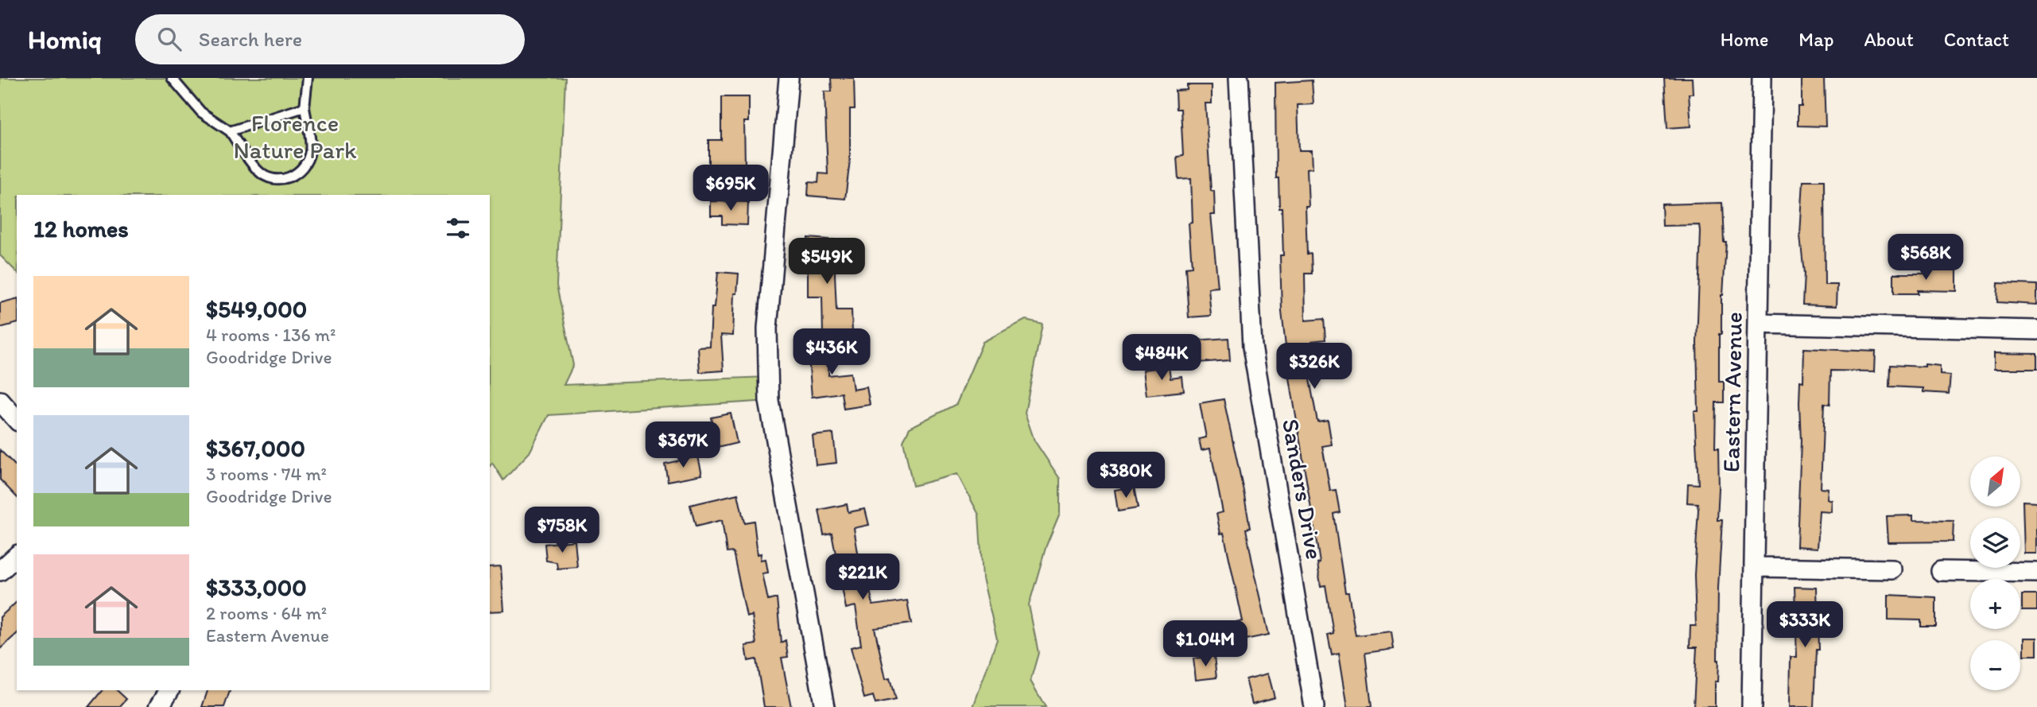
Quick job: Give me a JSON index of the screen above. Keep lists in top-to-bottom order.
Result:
{
  "streets": {
    "street": ["Eastern Avenue", "Sanders Drive"]
  },
  "parks": ["Florence Nature Park"],
  "north": "top right",
  "page": {
    "header": "Homiq",
    "search": "Search here",
    "nav": [
      "Home",
      "Map",
      "About",
      "Contact"
    ],
    "price": [
      "$695K",
      "$568K",
      "$549K",
      "$436K",
      "$484K",
      "$326K",
      "$367K",
      "$380K",
      "$758K",
      "$221K",
      "$333K",
      "$1.04M"
    ],
    "heading": "12 homes",
    "list": [
      {
        "name": "$549,000",
        "note": "4 rooms · 136 m² · Goodridge Drive"
      },
      {
        "name": "$367,000",
        "note": "3 rooms · 74 m² · Goodridge Drive"
      },
      {
        "name": "$333,000",
        "note": "2 rooms · 64 m² · Eastern Avenue"
      }
    ],
    "map_buttons": ["+", "−"]
  }
}
